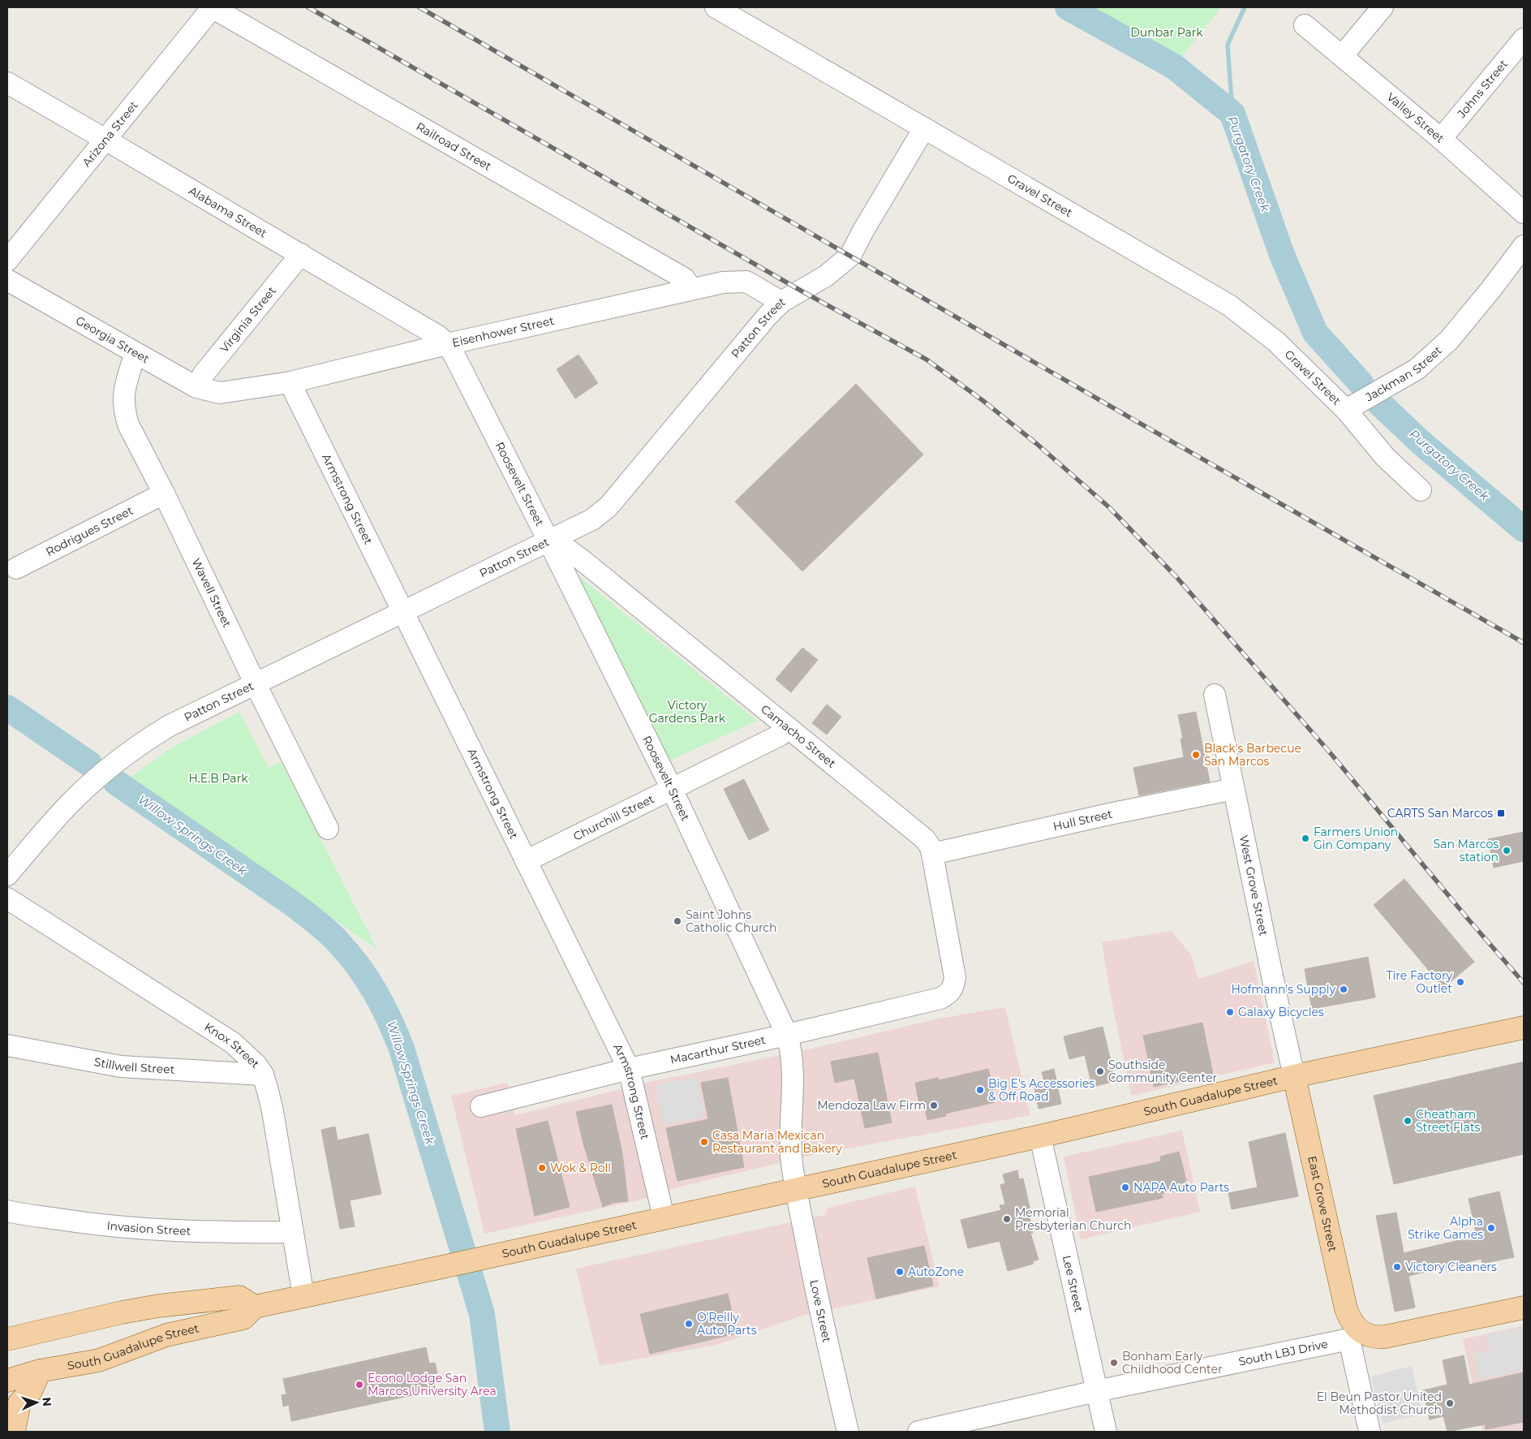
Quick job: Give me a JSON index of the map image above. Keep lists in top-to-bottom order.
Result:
{
  "streets": {
    "main road": ["South Guadalupe Street", "East Grove Street"],
    "street": [
      "Johns Street",
      "Valley Street",
      "Arizona Street",
      "Railroad Street",
      "Gravel Street",
      "Alabama Street",
      "Virginia Street",
      "Patton Street",
      "Eisenhower Street",
      "Georgia Street",
      "Jackman Street",
      "Roosevelt Street",
      "Armstrong Street",
      "Rodrigues Street",
      "Wavell Street",
      "Camacho Street",
      "Churchill Street",
      "Hull Street",
      "West Grove Street",
      "Knox Street",
      "Macarthur Street",
      "Stillwell Street",
      "Invasion Street",
      "Lee Street",
      "Love Street",
      "South LBJ Drive"
    ]
  },
  "crossings": [
    ["Johns Street", "Valley Street"],
    ["Arizona Street", "Railroad Street"],
    ["Arizona Street", "Alabama Street"],
    ["Railroad Street", "Eisenhower Street"],
    ["Gravel Street", "Patton Street"],
    ["Gravel Street", "Jackman Street"],
    ["Alabama Street", "Virginia Street"],
    ["Alabama Street", "Eisenhower Street"],
    ["Alabama Street", "Roosevelt Street"],
    ["Virginia Street", "Georgia Street"],
    ["Patton Street", "Eisenhower Street"],
    ["Patton Street", "Roosevelt Street"],
    ["Patton Street", "Armstrong Street"],
    ["Patton Street", "Wavell Street"],
    ["Patton Street", "Camacho Street"],
    ["Eisenhower Street", "Georgia Street"],
    ["Eisenhower Street", "Roosevelt Street"],
    ["Eisenhower Street", "Armstrong Street"],
    ["Georgia Street", "Wavell Street"],
    ["Roosevelt Street", "Camacho Street"],
    ["Roosevelt Street", "Churchill Street"],
    ["Roosevelt Street", "Macarthur Street"],
    ["Roosevelt Street", "South Guadalupe Street"],
    ["Roosevelt Street", "Love Street"],
    ["Armstrong Street", "Churchill Street"],
    ["Armstrong Street", "Macarthur Street"],
    ["Armstrong Street", "South Guadalupe Street"],
    ["Rodrigues Street", "Wavell Street"],
    ["Camacho Street", "Churchill Street"],
    ["Camacho Street", "Hull Street"],
    ["Camacho Street", "Macarthur Street"],
    ["Hull Street", "West Grove Street"],
    ["West Grove Street", "South Guadalupe Street"],
    ["West Grove Street", "East Grove Street"],
    ["Knox Street", "Stillwell Street"],
    ["Knox Street", "South Guadalupe Street"],
    ["Knox Street", "Invasion Street"],
    ["South Guadalupe Street", "East Grove Street"],
    ["South Guadalupe Street", "Lee Street"],
    ["South Guadalupe Street", "Love Street"],
    ["East Grove Street", "South LBJ Drive"],
    ["Lee Street", "South LBJ Drive"]
  ],
  "water": ["Purgatory Creek", "Willow Springs Creek"],
  "parks": ["Dunbar Park", "Victory Gardens Park", "H.E.B Park"],
  "places": {
    "other": [
      "Black's Barbecue San Marcos",
      "Farmers Union Gin Company",
      "San Marcos station",
      "Saint Johns Catholic Church",
      "Tire Factory Outlet",
      "Hofmann's Supply",
      "Galaxy Bicycles",
      "Southside Community Center",
      "Big E's Accessories & Off Road",
      "Mendoza Law Firm",
      "Cheatham Street Flats",
      "Casa Maria Mexican Restaurant and Bakery",
      "Wok & Roll",
      "NAPA Auto Parts",
      "Memorial Presbyterian Church",
      "Alpha Strike Games",
      "Victory Cleaners",
      "AutoZone",
      "O'Reilly Auto Parts",
      "Bonham Early Childhood Center",
      "Econo Lodge San Marcos University Area",
      "El Beun Pastor United Methodist Church"
    ],
    "transit": ["CARTS San Marcos"]
  },
  "north": "right"
}
